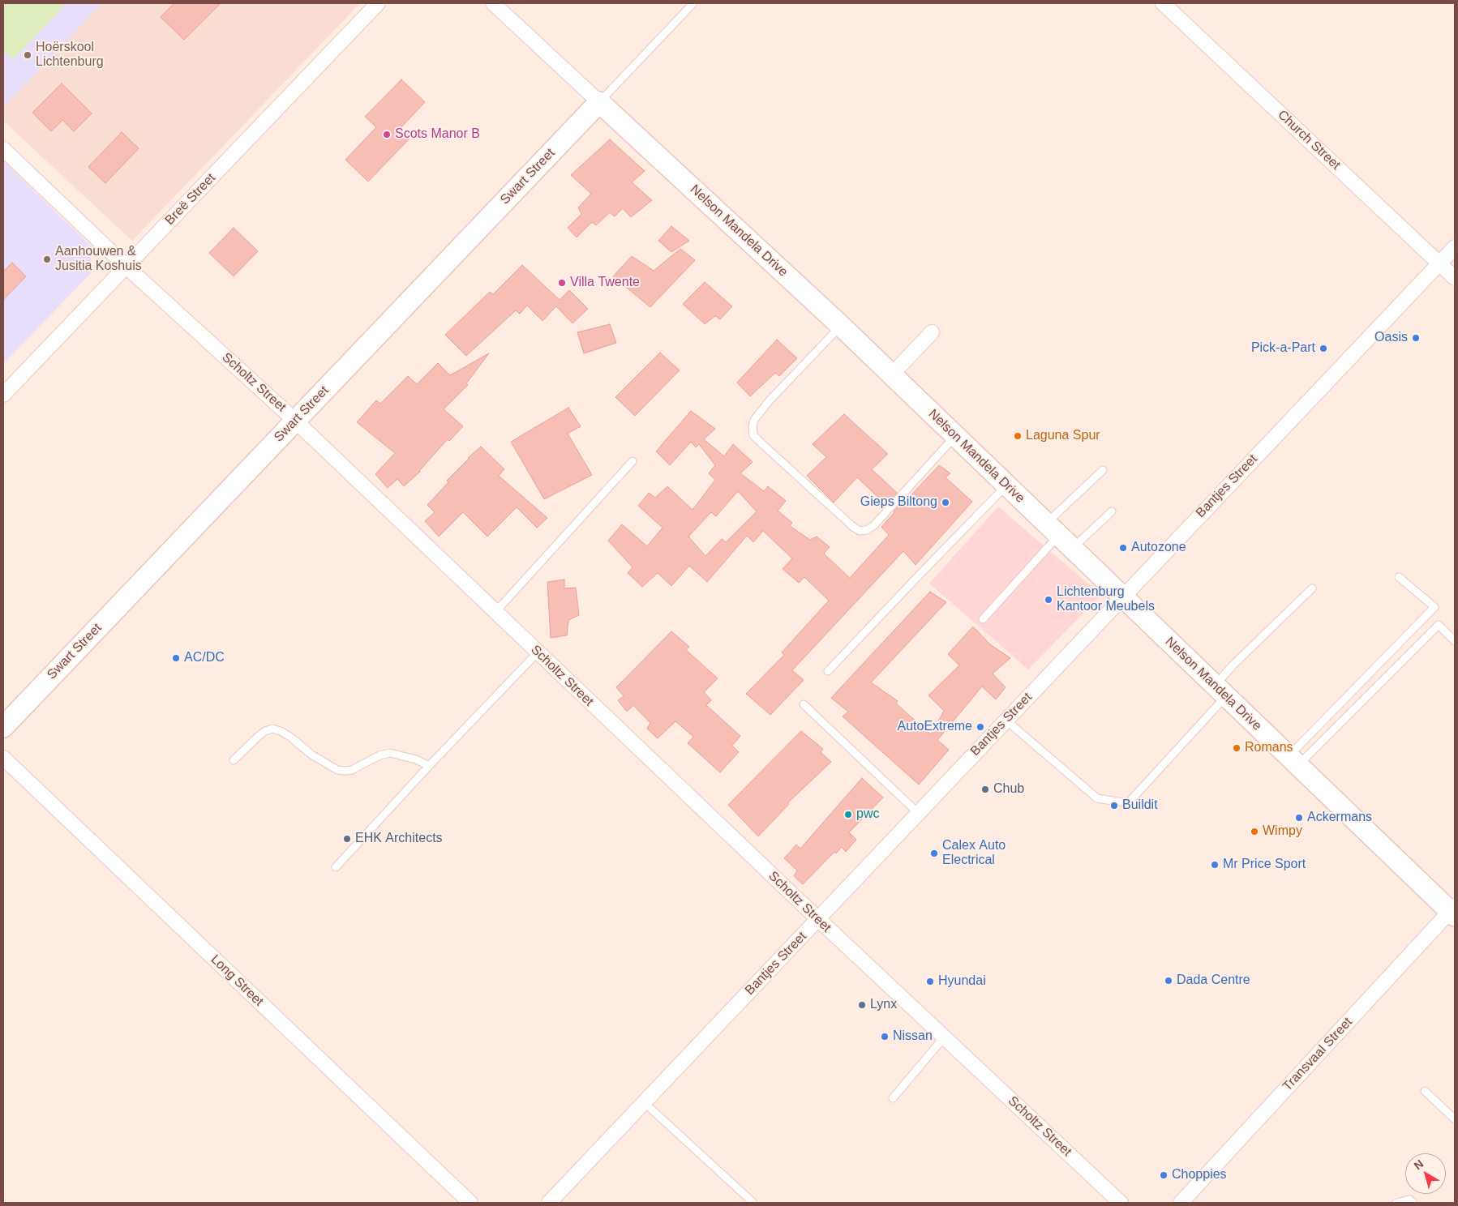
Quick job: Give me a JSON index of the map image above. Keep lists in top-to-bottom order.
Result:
{
  "streets": {
    "main road": ["Swart Street", "Nelson Mandela Drive"],
    "street": [
      "Church Street",
      "Breë Street",
      "Scholtz Street",
      "Bantjes Street",
      "Long Street",
      "Transvaal Street"
    ]
  },
  "crossings": [
    ["Church Street", "Bantjes Street"],
    ["Swart Street", "Nelson Mandela Drive"],
    ["Swart Street", "Scholtz Street"],
    ["Breë Street", "Scholtz Street"],
    ["Nelson Mandela Drive", "Bantjes Street"],
    ["Nelson Mandela Drive", "Transvaal Street"],
    ["Scholtz Street", "Bantjes Street"]
  ],
  "places": [
    "Hoërskool Lichtenburg",
    "Scots Manor B",
    "Aanhouwen & Jusitia Koshuis",
    "Villa Twente",
    "Oasis",
    "Pick-a-Part",
    "Laguna Spur",
    "Gieps Biltong",
    "Autozone",
    "Lichtenburg Kantoor Meubels",
    "AC/DC",
    "AutoExtreme",
    "Romans",
    "Chub",
    "Buildit",
    "pwc",
    "Ackermans",
    "Wimpy",
    "EHK Architects",
    "Calex Auto Electrical",
    "Mr Price Sport",
    "Dada Centre",
    "Hyundai",
    "Lynx",
    "Nissan",
    "Choppies"
  ],
  "north": "top left"
}
